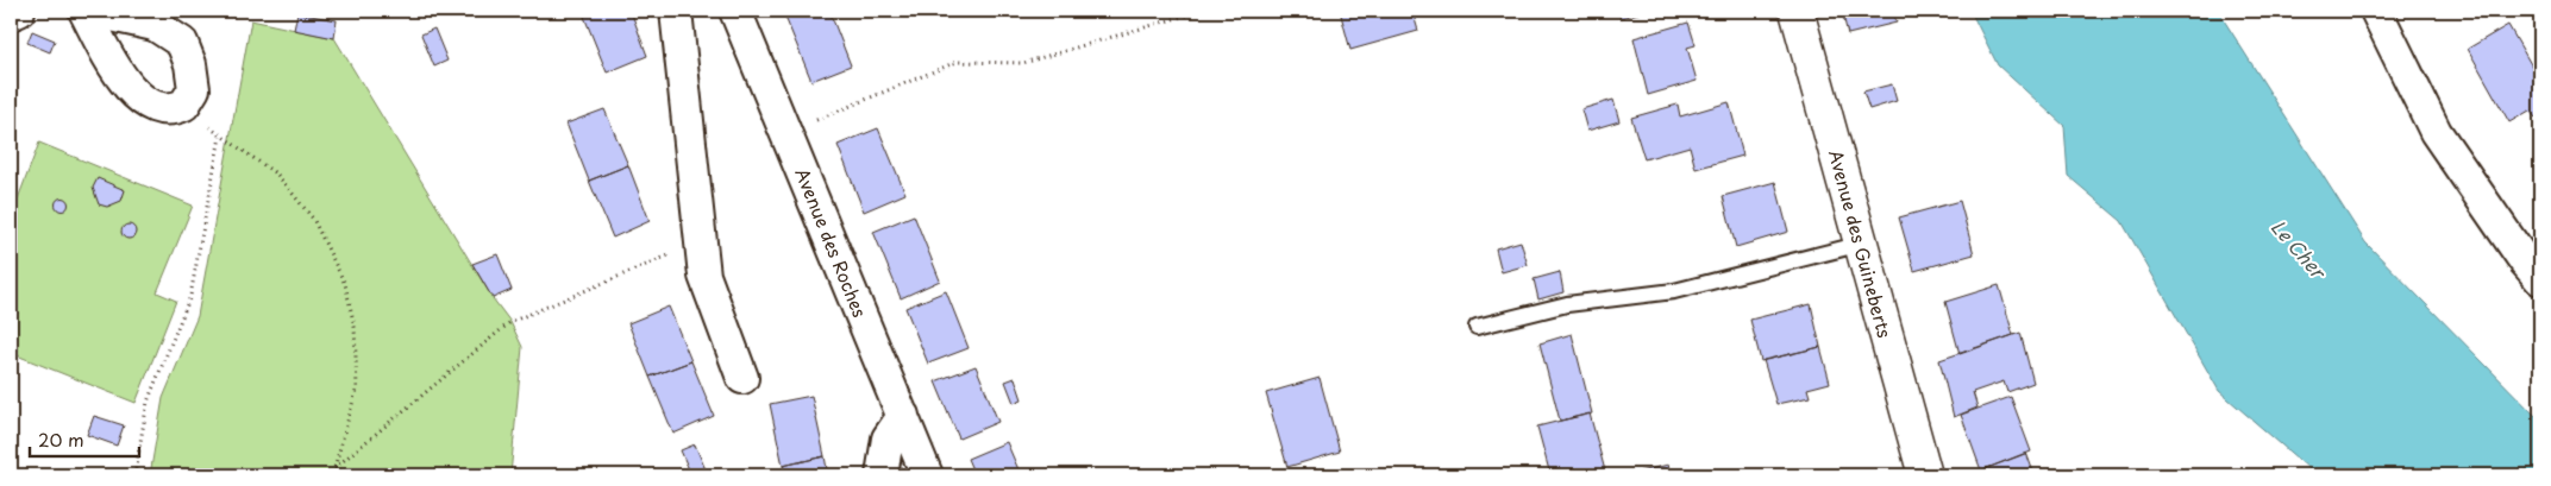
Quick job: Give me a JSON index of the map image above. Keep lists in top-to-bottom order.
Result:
{
  "streets": {
    "street": ["Avenue des Roches", "Avenue des Guineberts"]
  },
  "water": ["Le Cher"],
  "scale_bar": "20 m"
}
